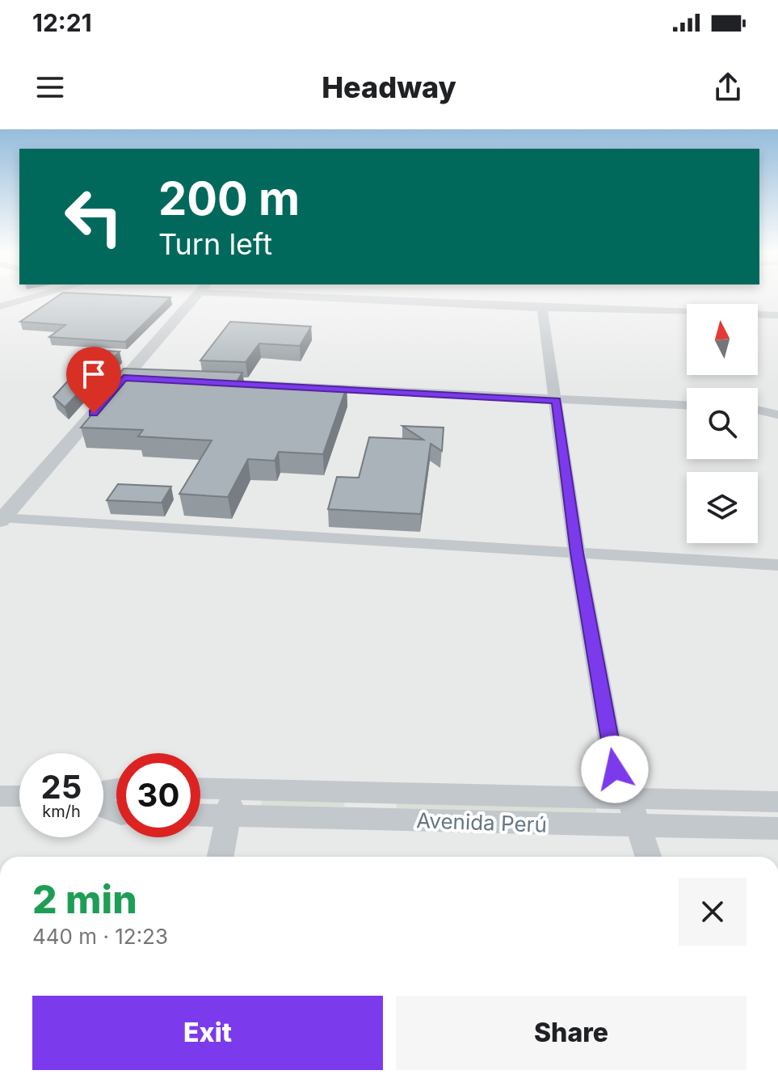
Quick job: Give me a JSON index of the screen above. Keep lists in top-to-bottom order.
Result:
{
  "streets": {
    "street": ["Avenida Perú"]
  },
  "north": "top",
  "page": {
    "status": "12:21",
    "header": "Headway",
    "turn": ["200 m", "Turn left"],
    "speed": "25 km/h",
    "limit": "30",
    "heading": ["2 min", "440 m · 12:23"],
    "buttons": ["Exit", "Share"]
  }
}
